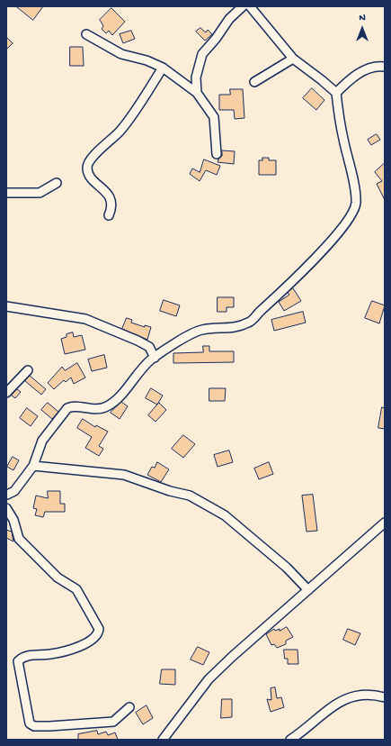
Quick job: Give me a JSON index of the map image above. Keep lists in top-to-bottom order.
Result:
{
  "north": "top"
}
